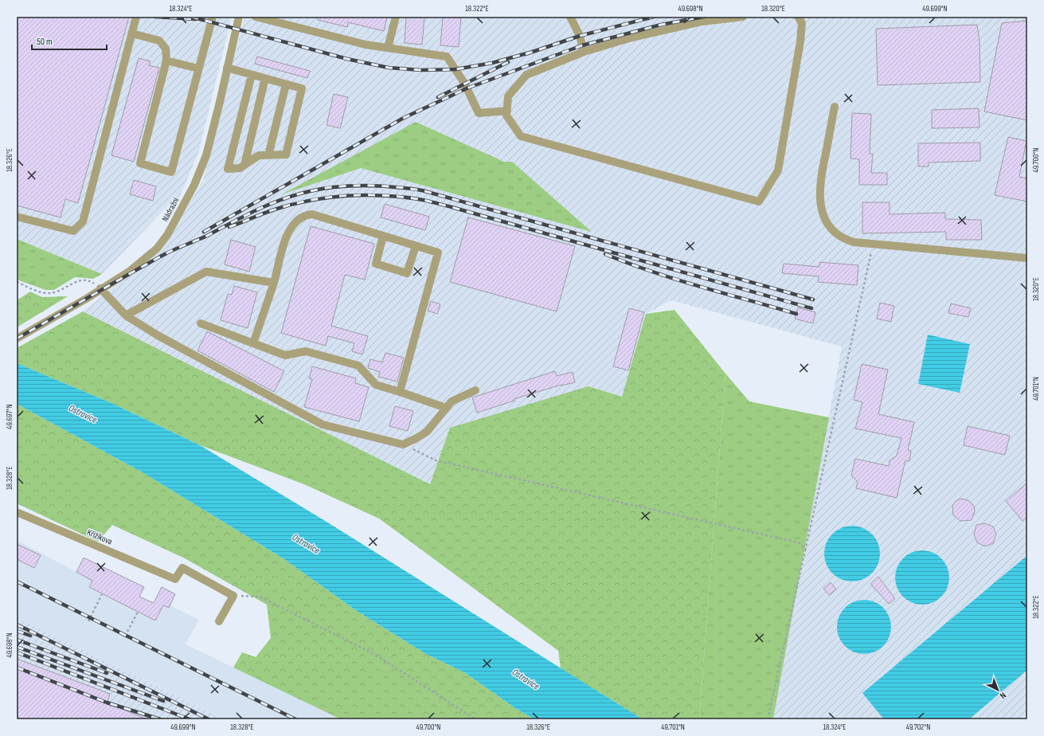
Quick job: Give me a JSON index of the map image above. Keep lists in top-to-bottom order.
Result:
{
  "streets": {
    "street": ["Nádražní", "Křižíkova"]
  },
  "water": ["Ostravice"],
  "scale_bar": "50 m",
  "north": "bottom right",
  "coordinates": [
    "18.324°E",
    "18.322°E",
    "49.698°N",
    "18.320°E",
    "49.699°N",
    "18.326°E",
    "49.700°N",
    "49.701°N",
    "49.697°N",
    "18.328°E",
    "49.702°N"
  ]
}
